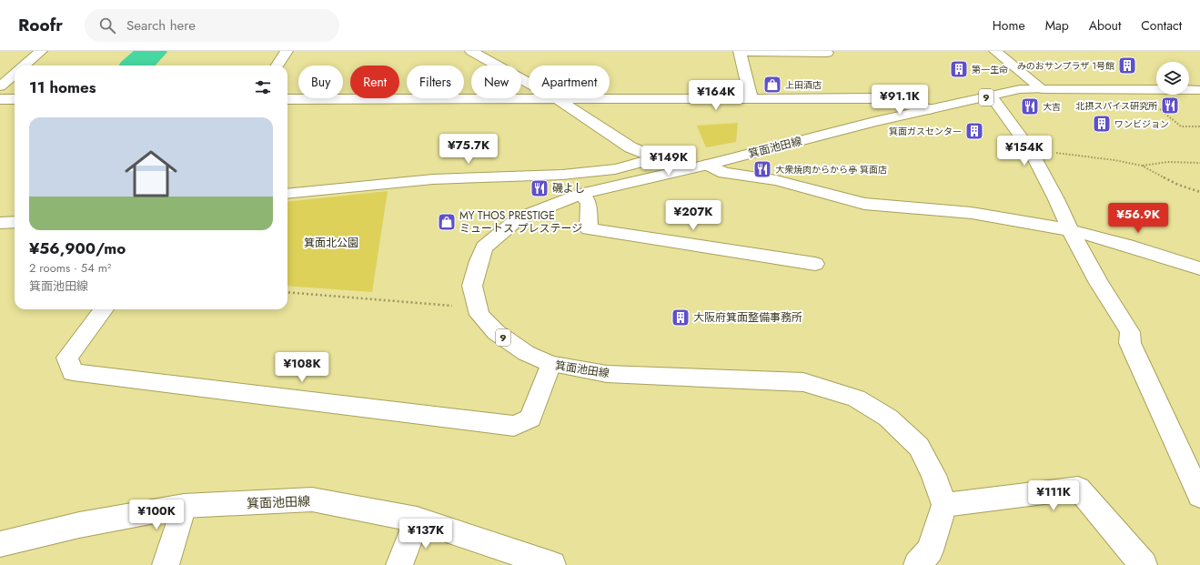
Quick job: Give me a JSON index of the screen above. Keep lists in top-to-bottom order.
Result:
{
  "streets": {
    "street": ["9", "箕面池田線"]
  },
  "parks": ["箕面北公園"],
  "places": {
    "building": [
      "みのおサンプラザ 1号館",
      "第一生命",
      "ワンビジョン",
      "箕面ガスセンター",
      "大阪府箕面整備事務所"
    ],
    "shop": ["上田酒店", "MY THOS PRESTIGE ミュートス プレステージ"],
    "restaurant": [
      "北摂スパイス研究所",
      "大吉",
      "大衆焼肉からから亭 箕面店",
      "磯よし"
    ]
  },
  "page": {
    "header": "Roofr",
    "search": "Search here",
    "nav": [
      "Home",
      "Map",
      "About",
      "Contact"
    ],
    "chip": [
      "Buy",
      "Rent",
      "Filters",
      "New",
      "Apartment"
    ],
    "heading": "11 homes",
    "price": [
      "¥164K",
      "¥91.1K",
      "¥75.7K",
      "¥154K",
      "¥149K",
      "¥207K",
      "¥56.9K",
      "¥108K",
      "¥111K",
      "¥100K",
      "¥137K"
    ],
    "list": [
      {
        "name": "¥56,900/mo",
        "note": "2 rooms · 54 m² · 箕面池田線"
      }
    ]
  }
}
